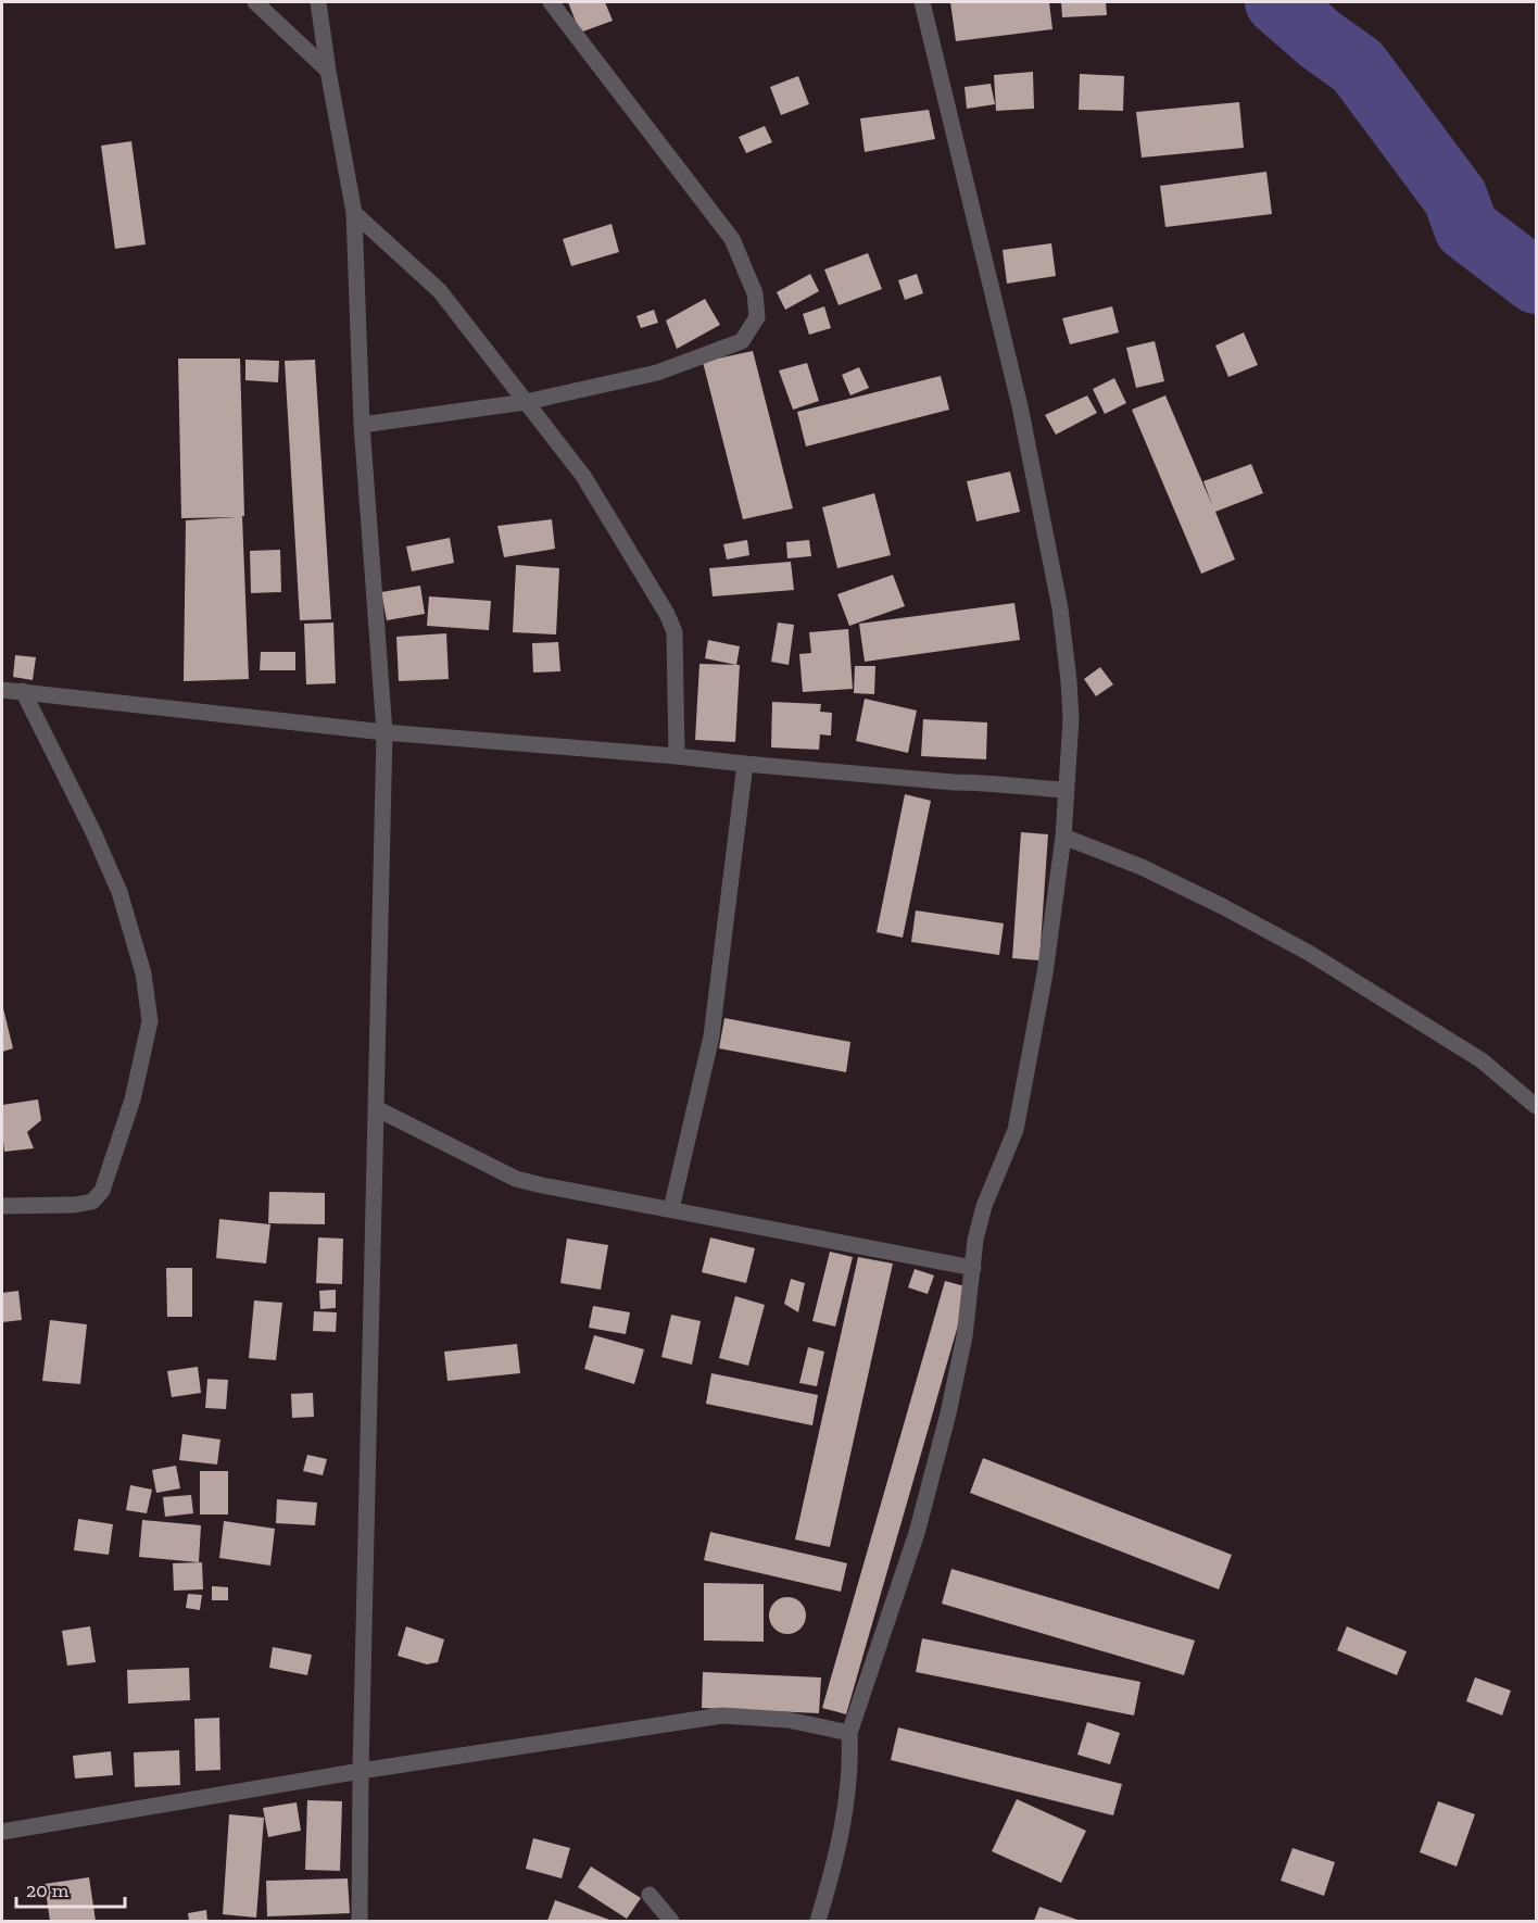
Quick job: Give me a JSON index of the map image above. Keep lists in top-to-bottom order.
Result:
{
  "scale_bar": "20 m"
}
